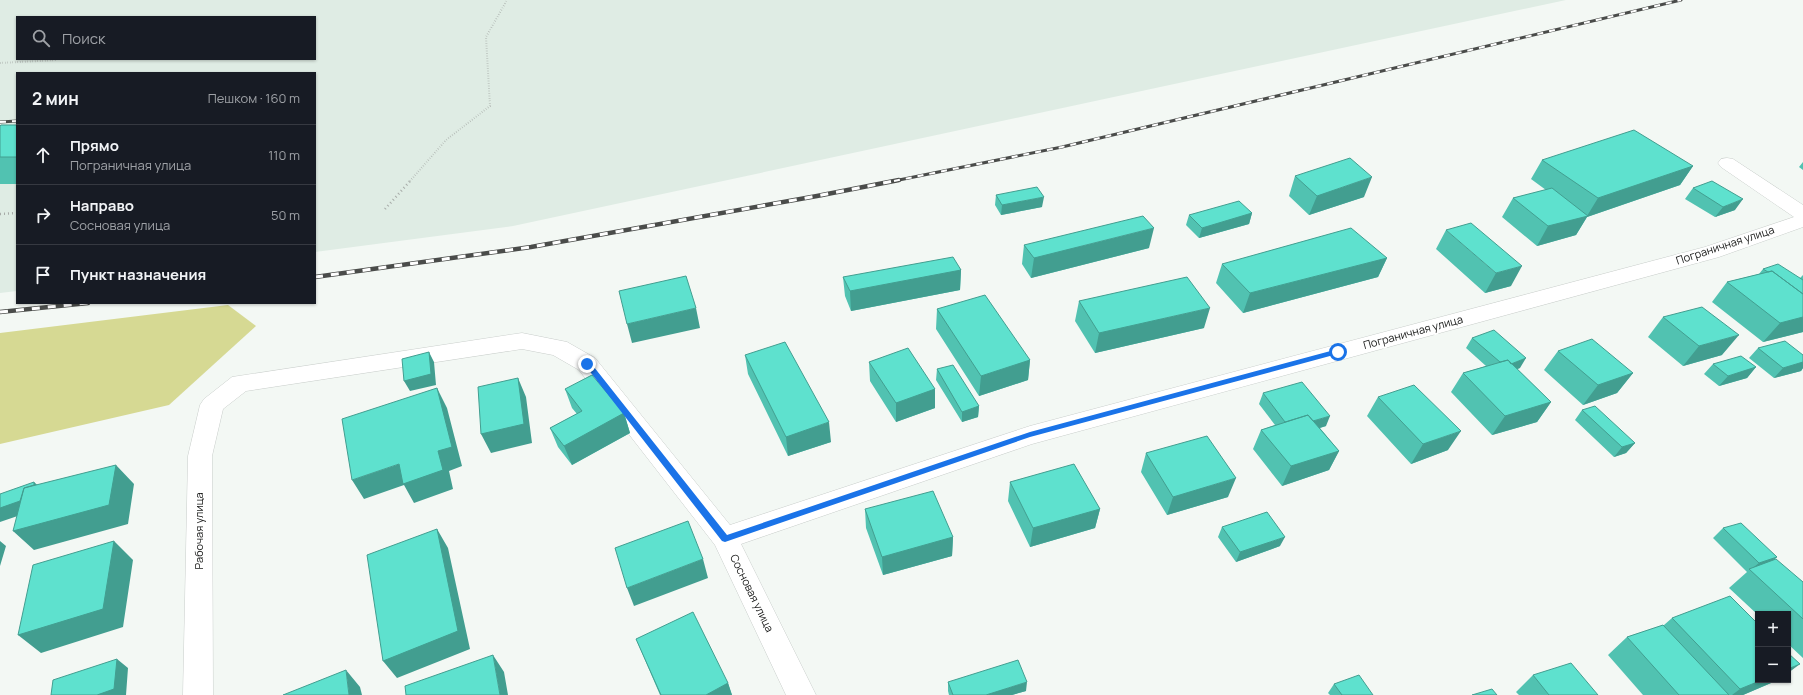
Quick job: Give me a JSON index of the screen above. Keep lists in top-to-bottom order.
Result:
{
  "streets": {
    "street": ["Пограничная улица", "Рабочая улица", "Сосновая улица"]
  },
  "crossings": [
    ["Пограничная улица", "Сосновая улица"],
    ["Рабочая улица", "Сосновая улица"]
  ],
  "page": {
    "search": "Поиск",
    "heading": ["2 мин", "Пешком · 160 m"],
    "list": [
      ["Прямо", "Пограничная улица", "110 m"],
      ["Направо", "Сосновая улица", "50 m"],
      "Пункт назначения"
    ],
    "map_buttons": ["+", "−"]
  }
}
